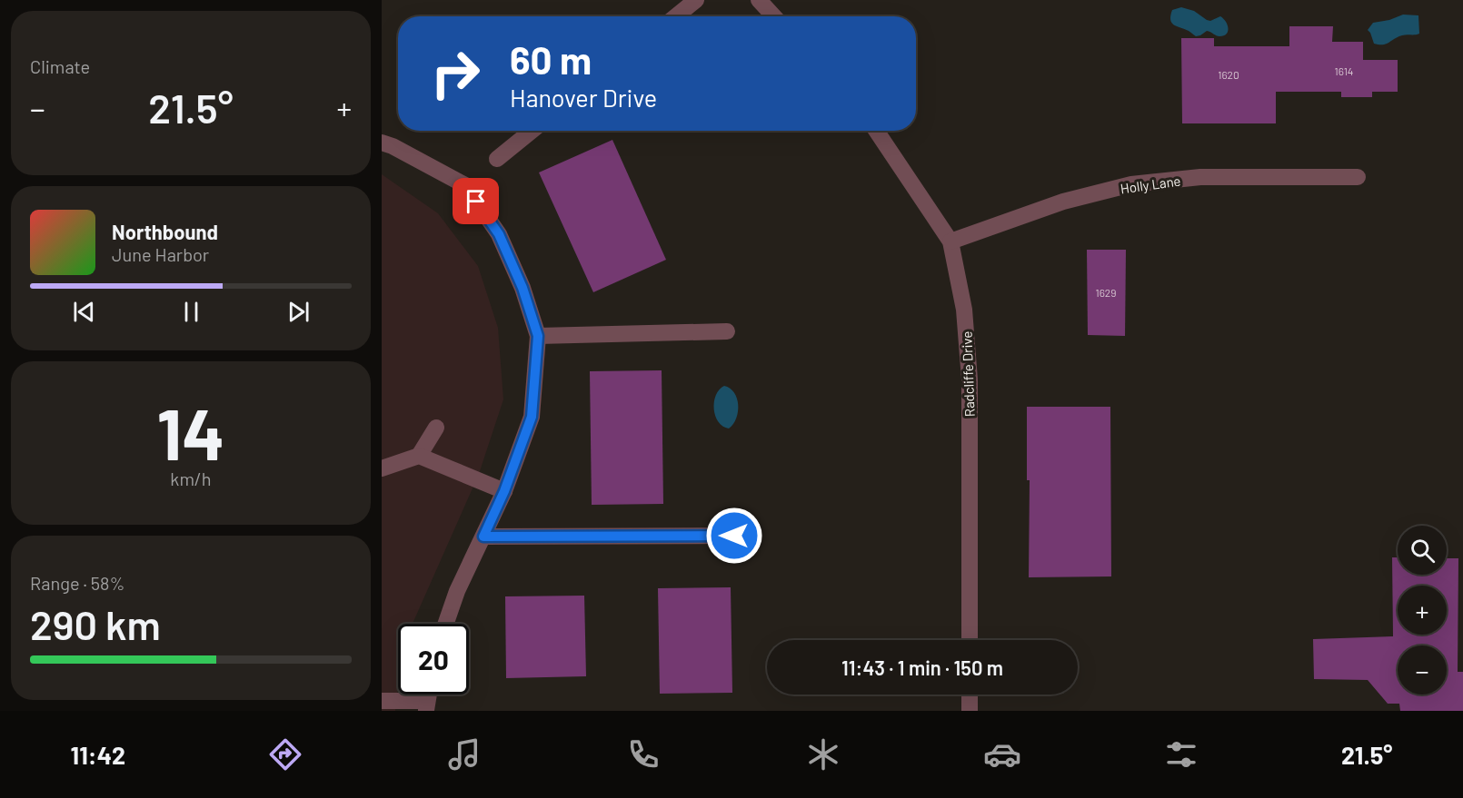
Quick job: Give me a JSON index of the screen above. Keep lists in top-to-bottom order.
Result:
{
  "streets": {
    "street": ["Holly Lane", "Radcliffe Drive"]
  },
  "crossings": [
    ["Holly Lane", "Radcliffe Drive"]
  ],
  "house_numbers": ["1614", "1620", "1629"],
  "page": {
    "tile": [
      "Climate",
      ["14", "km/h"],
      ["Range · 58%", "290 km"]
    ],
    "turn": ["60 m", "Hanover Drive"],
    "heat": ["−", "21.5°", "+"],
    "song": ["Northbound", "June Harbor"],
    "map_buttons": ["+", "−"],
    "limit": "20",
    "trip": "11:43 · 1 min · 150 m",
    "tabs": ["11:42", "21.5°"]
  }
}
